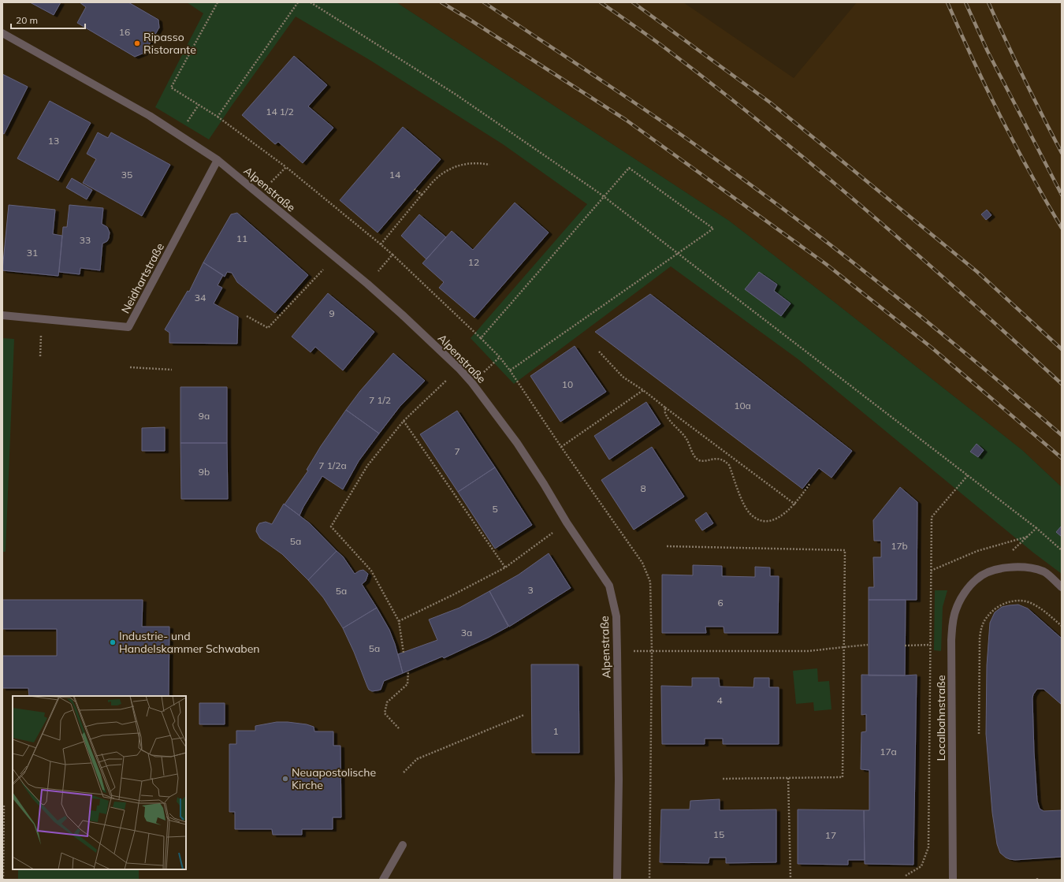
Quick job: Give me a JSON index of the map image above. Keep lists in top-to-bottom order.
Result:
{
  "streets": {
    "street": ["Alpenstraße", "Neidhartstraße", "Localbahnstraße"]
  },
  "crossings": [
    ["Alpenstraße", "Neidhartstraße"]
  ],
  "places": ["Ripasso Ristorante", "Industrie- und Handelskammer Schwaben", "Neuapostolische Kirche"],
  "house_numbers": [
    "16",
    "14 1/2",
    "13",
    "35",
    "14",
    "11",
    "33",
    "31",
    "12",
    "34",
    "9",
    "10",
    "7 1/2",
    "10a",
    "9a",
    "7",
    "7 1/2a",
    "9b",
    "8",
    "5",
    "5a",
    "17b",
    "3",
    "5a",
    "6",
    "3a",
    "5a",
    "4",
    "1",
    "17a",
    "15",
    "17"
  ],
  "scale_bar": "20 m"
}
